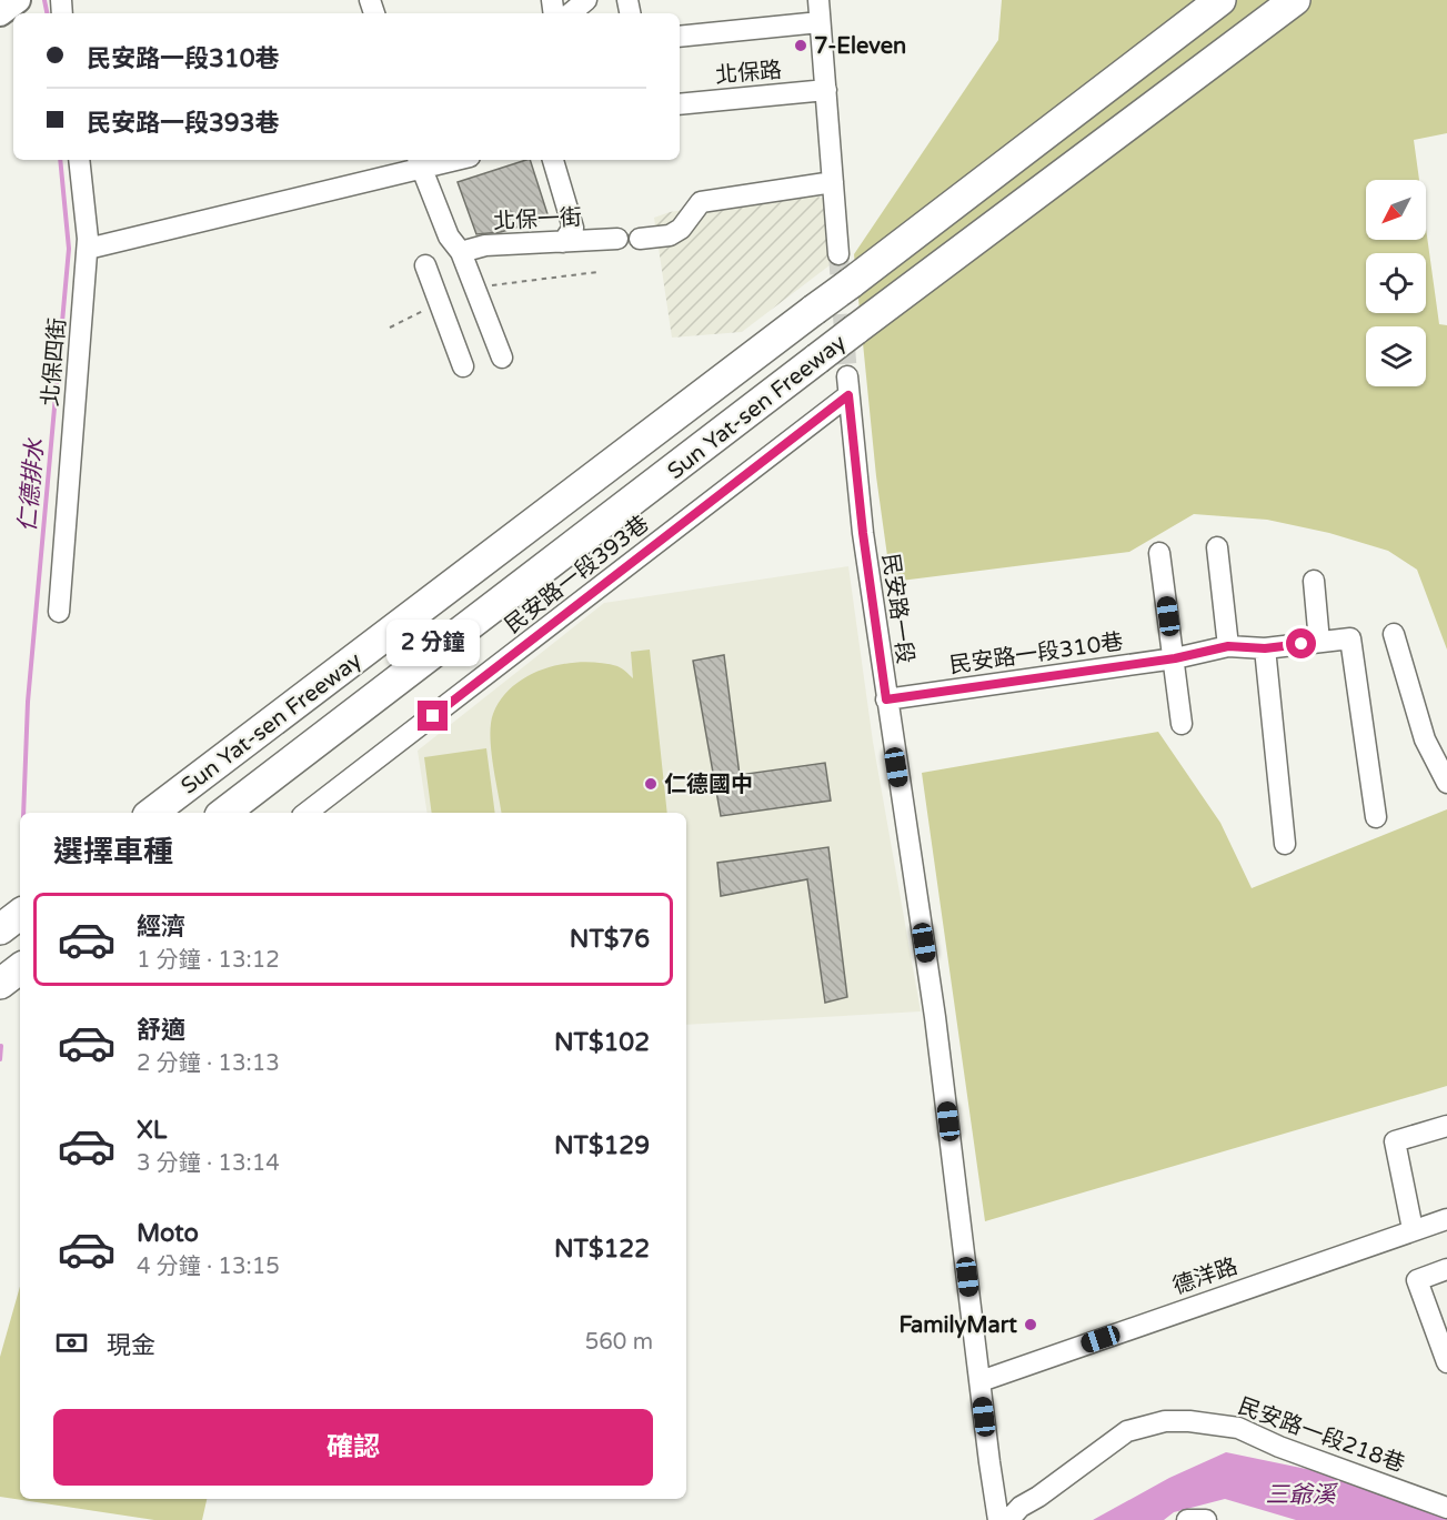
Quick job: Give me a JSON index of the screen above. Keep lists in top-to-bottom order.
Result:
{
  "streets": {
    "highway": ["Sun Yat-sen Freeway"],
    "street": [
      "北保路",
      "北保一街",
      "北保四街",
      "民安路一段393巷",
      "民安路一段",
      "民安路一段310巷",
      "德洋路",
      "民安路一段218巷"
    ]
  },
  "crossings": [
    ["民安路一段393巷", "民安路一段"],
    ["民安路一段", "民安路一段310巷"],
    ["民安路一段", "德洋路"]
  ],
  "water": ["仁德排水", "三爺溪"],
  "places": ["7-Eleven", "仁德國中", "FamilyMart"],
  "north": "bottom left",
  "page": {
    "banner": ["民安路一段310巷", "民安路一段393巷"],
    "bubble": "2 分鐘",
    "heading": "選擇車種",
    "list": [
      {
        "name": "經濟",
        "note": "1 分鐘 · 13:12",
        "value": "NT$76"
      },
      {
        "name": "舒適",
        "note": "2 分鐘 · 13:13",
        "value": "NT$102"
      },
      {
        "name": "XL",
        "note": "3 分鐘 · 13:14",
        "value": "NT$129"
      },
      {
        "name": "Moto",
        "note": "4 分鐘 · 13:15",
        "value": "NT$122"
      }
    ],
    "pay": ["現金", "560 m"],
    "buttons": "確認"
  }
}
